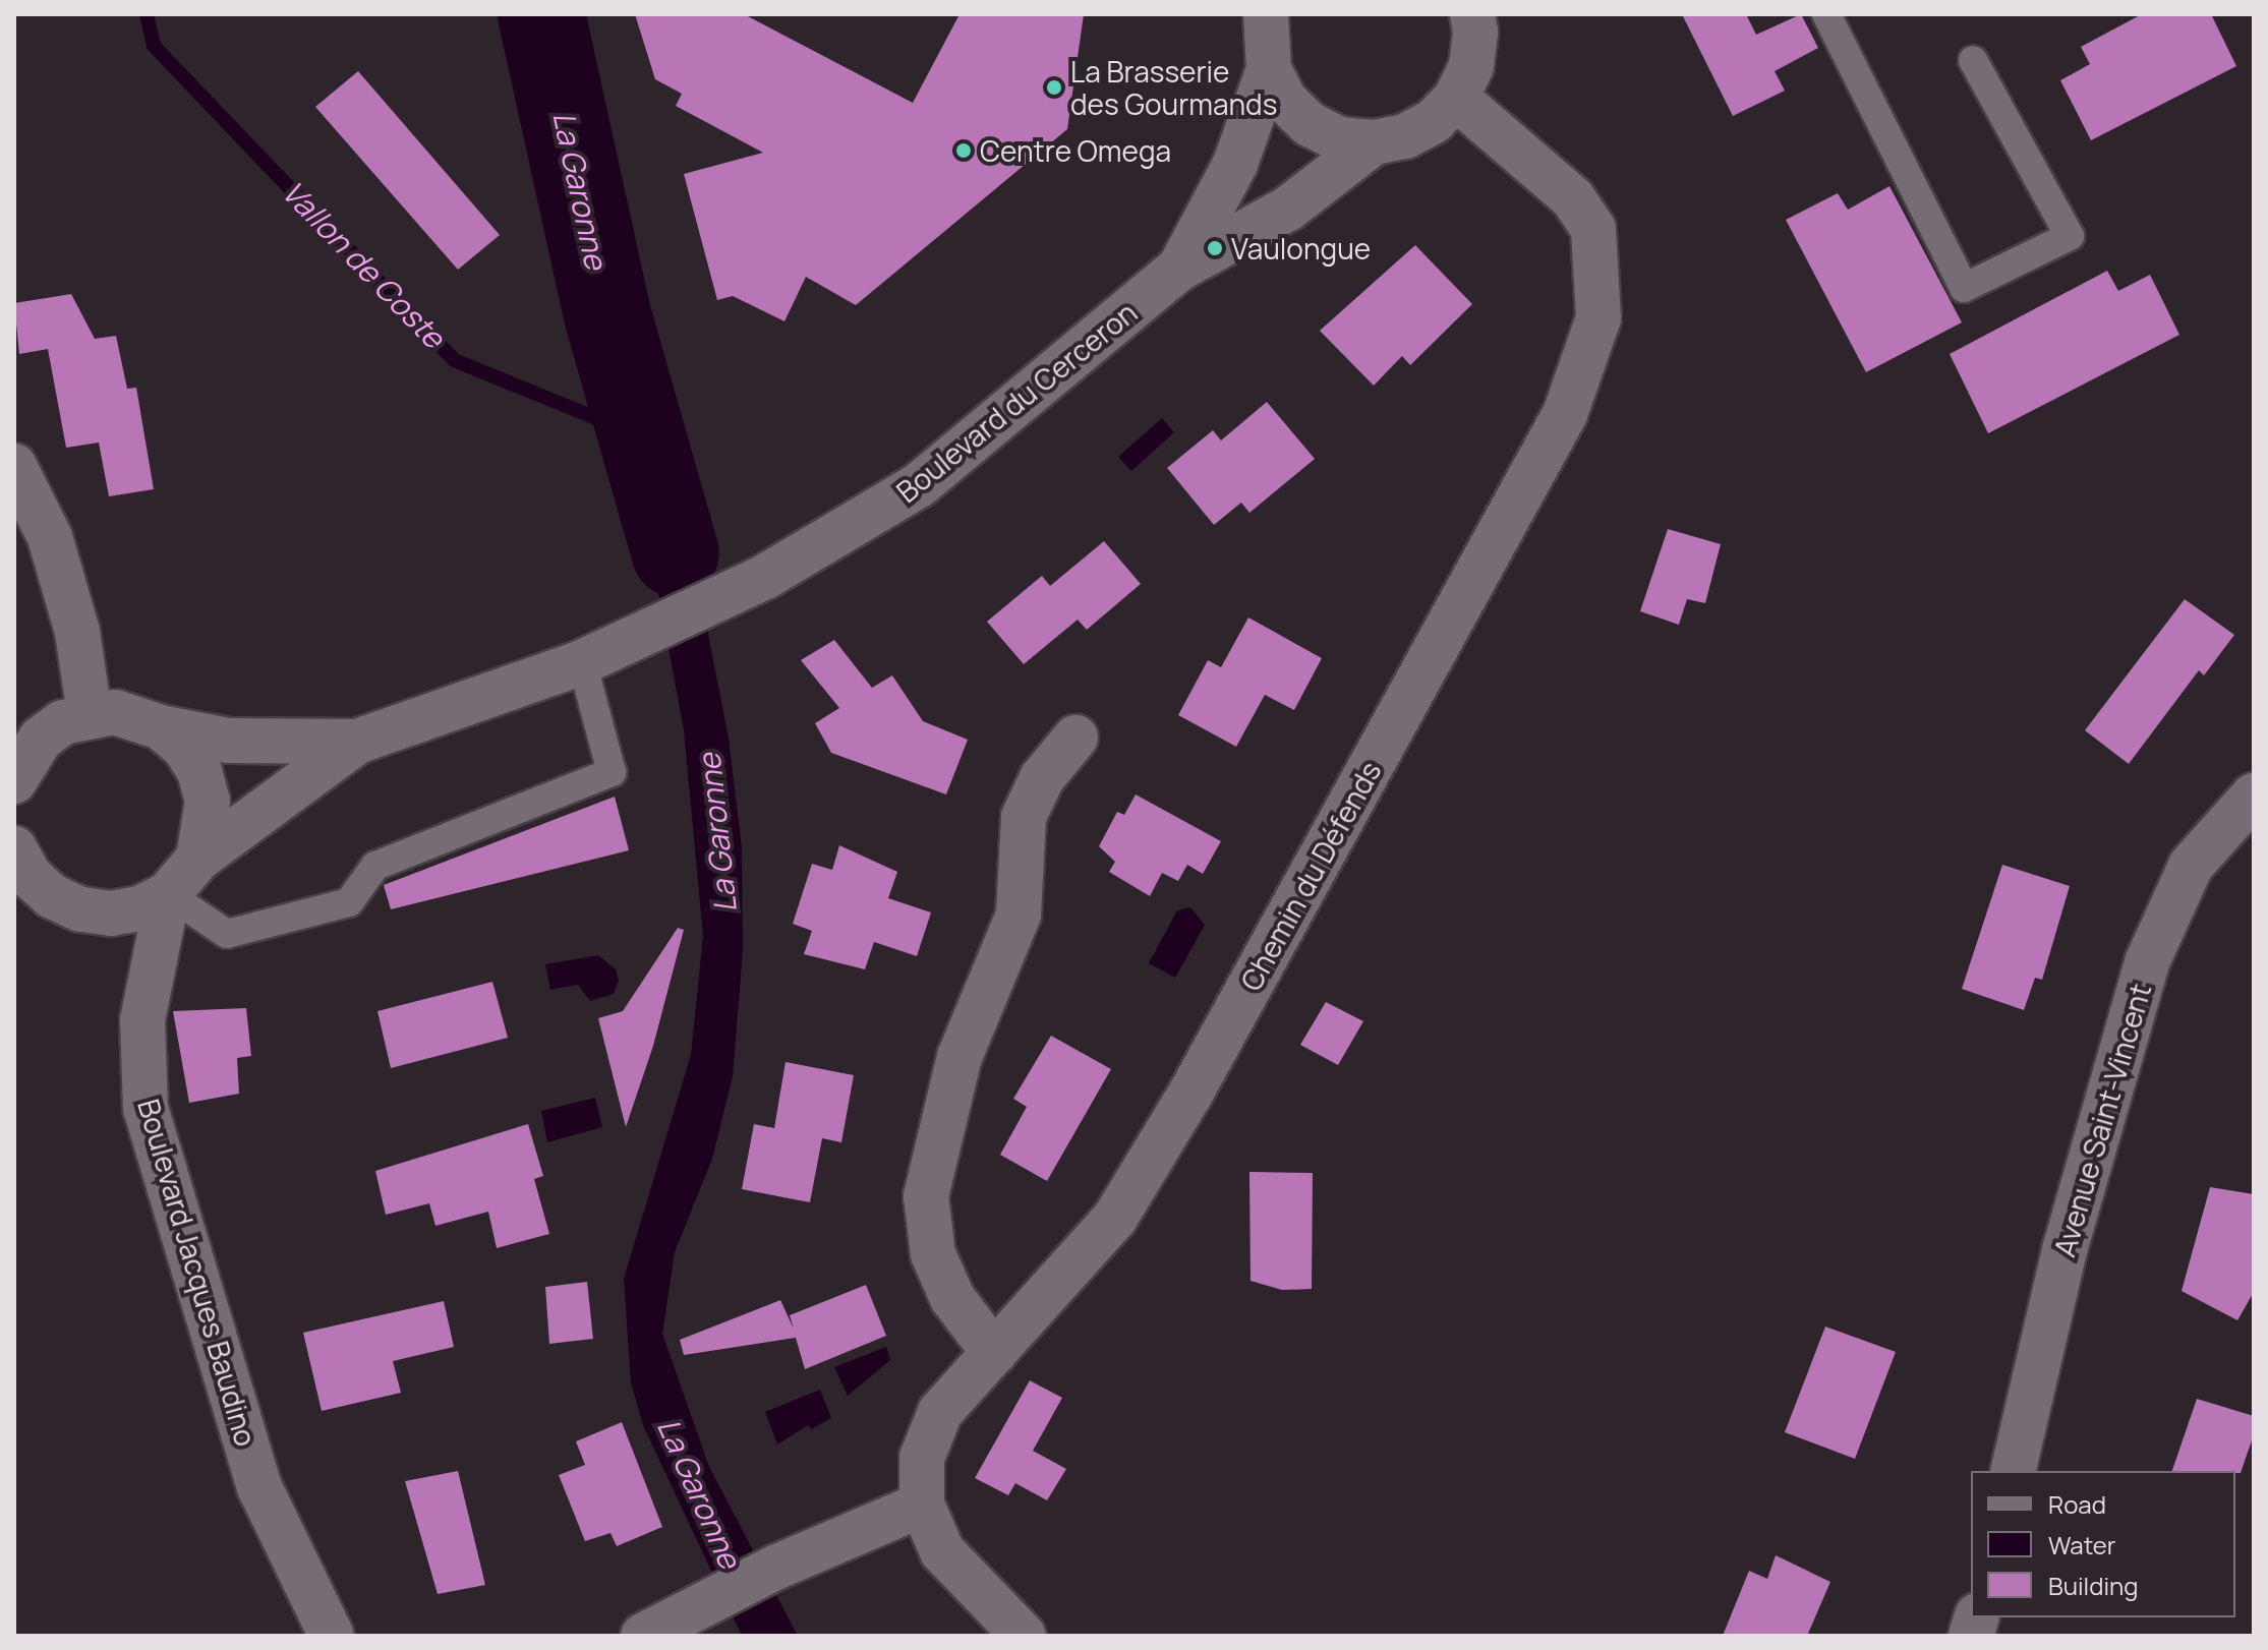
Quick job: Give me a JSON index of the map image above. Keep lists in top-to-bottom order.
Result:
{
  "streets": {
    "street": [
      "Boulevard du Cerceron",
      "Chemin du Défends",
      "Avenue Saint-Vincent",
      "Boulevard Jacques Baudino"
    ]
  },
  "crossings": [
    ["Boulevard du Cerceron", "Boulevard Jacques Baudino"]
  ],
  "water": ["La Garonne", "Vallon de Coste"],
  "places": ["La Brasserie des Gourmands", "Centre Omega", "Vaulongue"],
  "legend": ["Road", "Water", "Building"]
}
